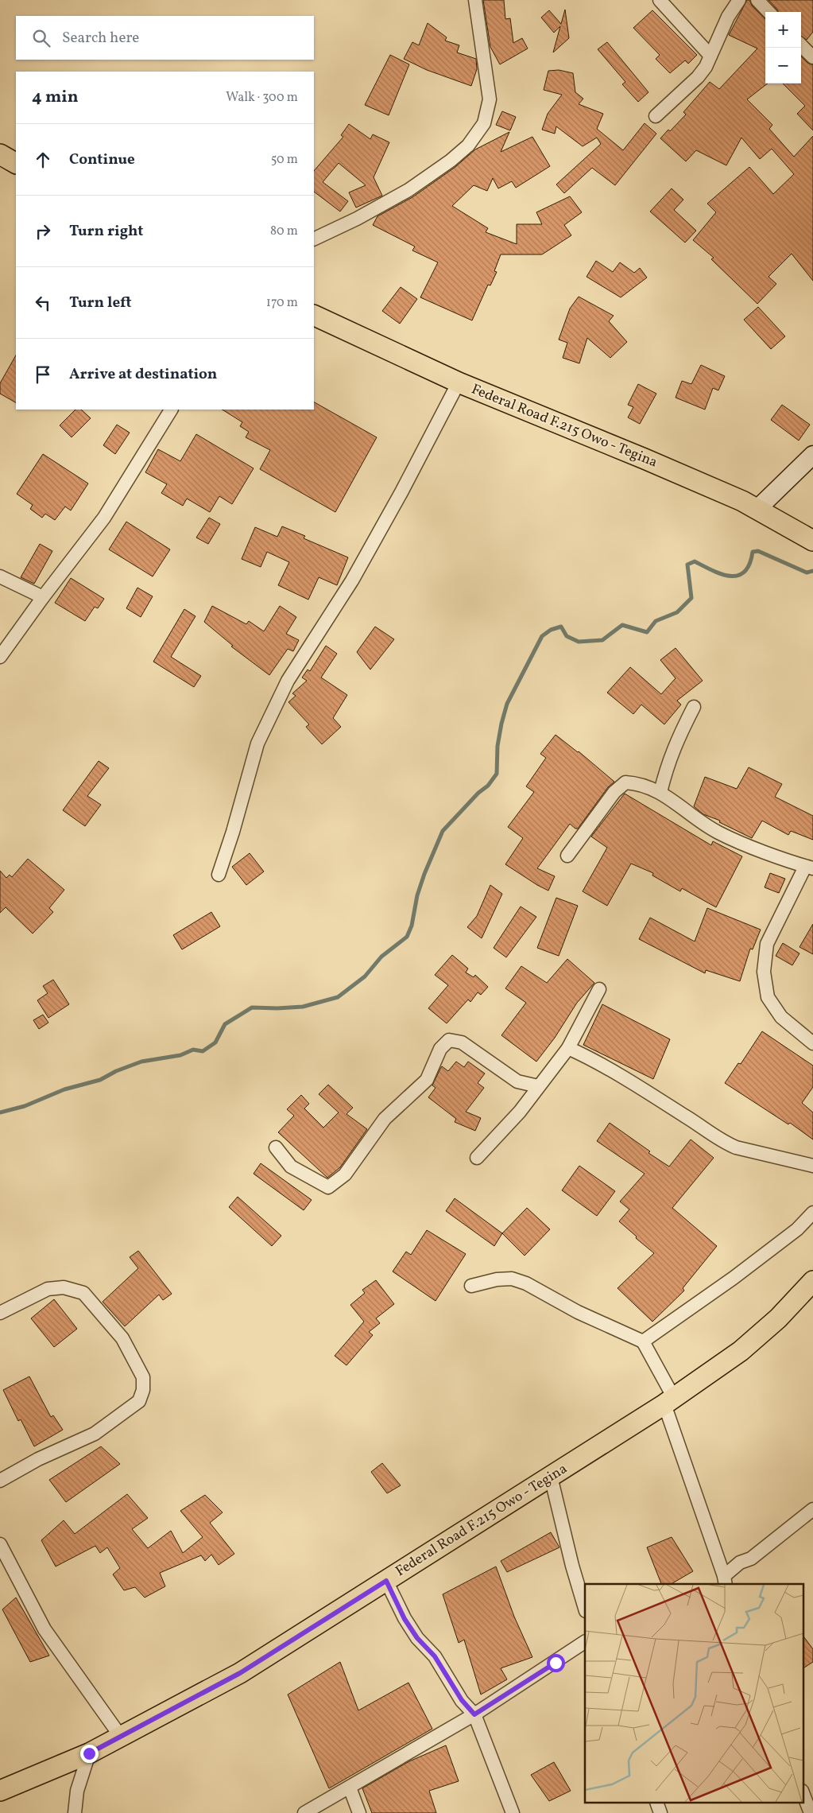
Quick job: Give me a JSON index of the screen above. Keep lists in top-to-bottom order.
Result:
{
  "streets": {
    "main road": ["Federal Road F.215 Owo - Tegina"]
  },
  "page": {
    "map_buttons": ["+", "−"],
    "search": "Search here",
    "heading": ["4 min", "Walk · 300 m"],
    "list": [
      ["Continue", "50 m"],
      ["Turn right", "80 m"],
      ["Turn left", "170 m"],
      "Arrive at destination"
    ]
  }
}
